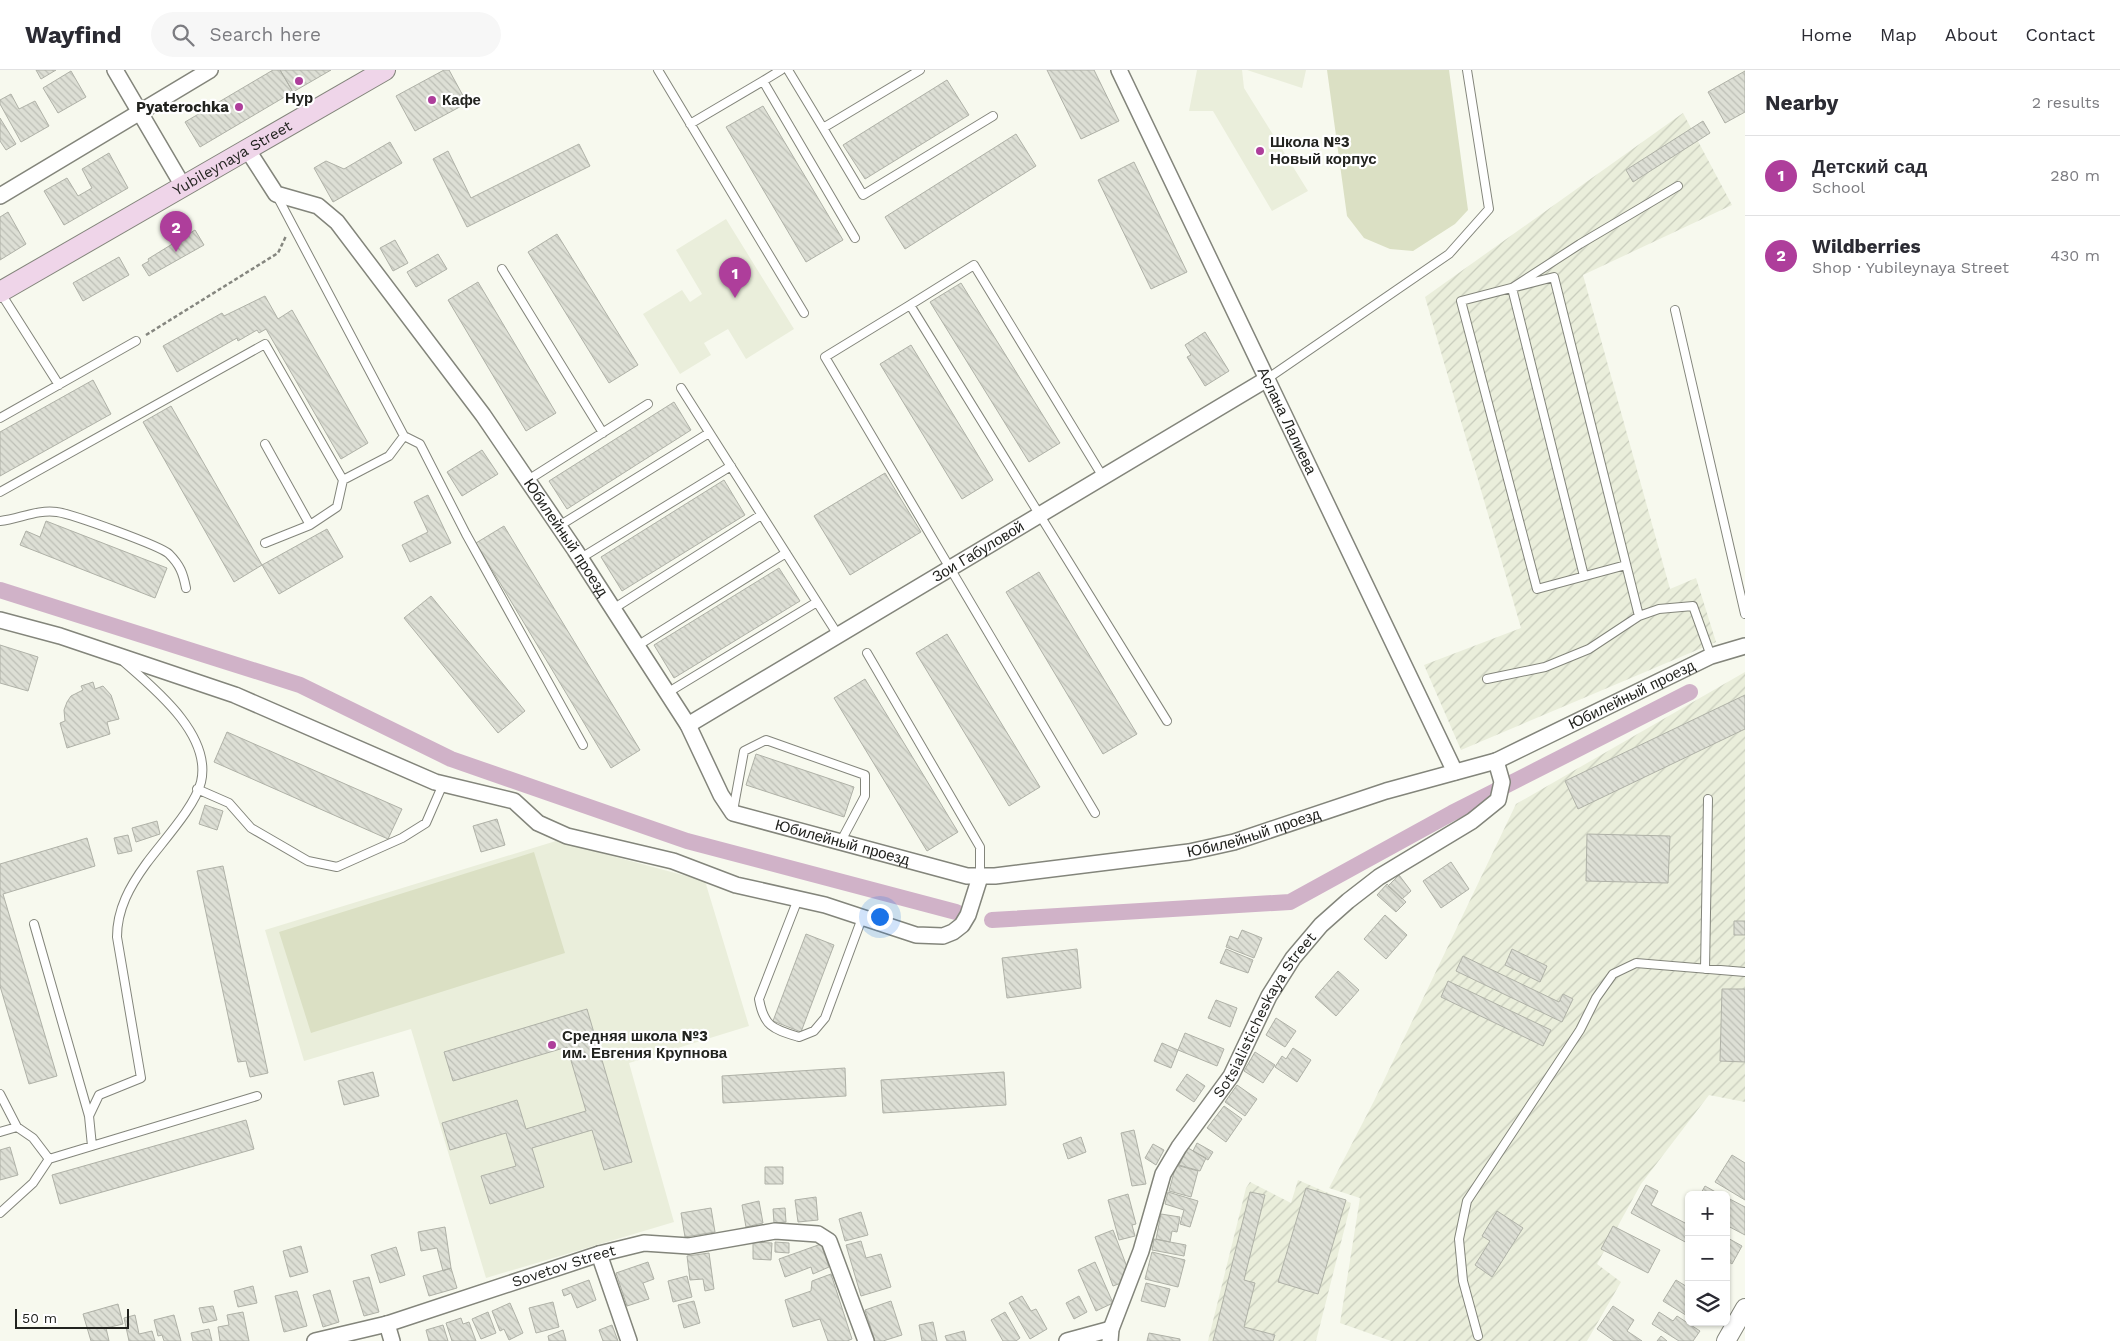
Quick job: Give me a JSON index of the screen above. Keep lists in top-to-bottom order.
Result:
{
  "streets": {
    "main road": ["Yubileynaya Street"],
    "street": [
      "Аслана Лалиева",
      "Юбилейный проезд",
      "Зои Габуловой",
      "Sotsialisticheskaya Street",
      "Sovetov Street"
    ]
  },
  "crossings": [
    ["Аслана Лалиева", "Юбилейный проезд"],
    ["Аслана Лалиева", "Зои Габуловой"],
    ["Юбилейный проезд", "Зои Габуловой"],
    ["Юбилейный проезд", "Sotsialisticheskaya Street"]
  ],
  "places": [
    "Нур",
    "Кафе",
    "Pyaterochka",
    "Школа №3 Новый корпус",
    "Средняя школа №3 им. Евгения Крупнова"
  ],
  "scale_bar": "50 m",
  "page": {
    "header": "Wayfind",
    "search": "Search here",
    "nav": [
      "Home",
      "Map",
      "About",
      "Contact"
    ],
    "heading": ["Nearby", "2 results"],
    "list": [
      {
        "mark": "1",
        "name": "Детский сад",
        "note": "School",
        "value": "280 m"
      },
      {
        "mark": "2",
        "name": "Wildberries",
        "note": "Shop · Yubileynaya Street",
        "value": "430 m"
      }
    ],
    "pins": ["2", "1"],
    "map_buttons": ["+", "−"],
    "scale": "50 m"
  }
}
